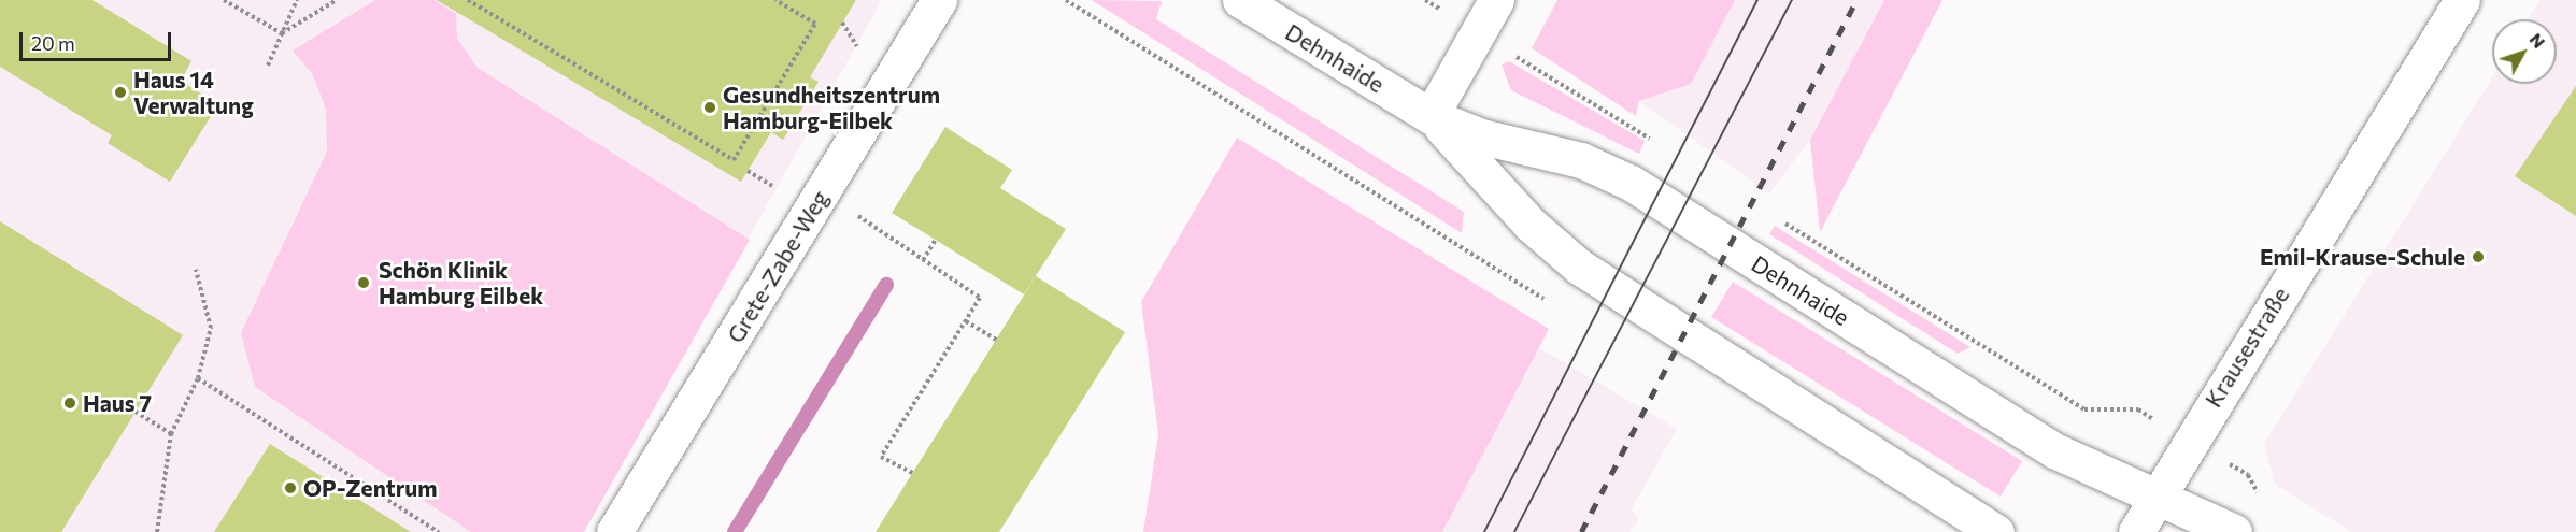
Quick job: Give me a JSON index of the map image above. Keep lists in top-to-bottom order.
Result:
{
  "streets": {
    "main road": ["Dehnhaide", "Grete-Zabe-Weg", "Krausestraße"]
  },
  "crossings": [
    ["Dehnhaide", "Krausestraße"]
  ],
  "places": [
    "Haus 14 Verwaltung",
    "Gesundheitszentrum Hamburg-Eilbek",
    "Emil-Krause-Schule",
    "Schön Klinik Hamburg Eilbek",
    "Haus 7",
    "OP-Zentrum"
  ],
  "scale_bar": "20 m",
  "north": "top right"
}
